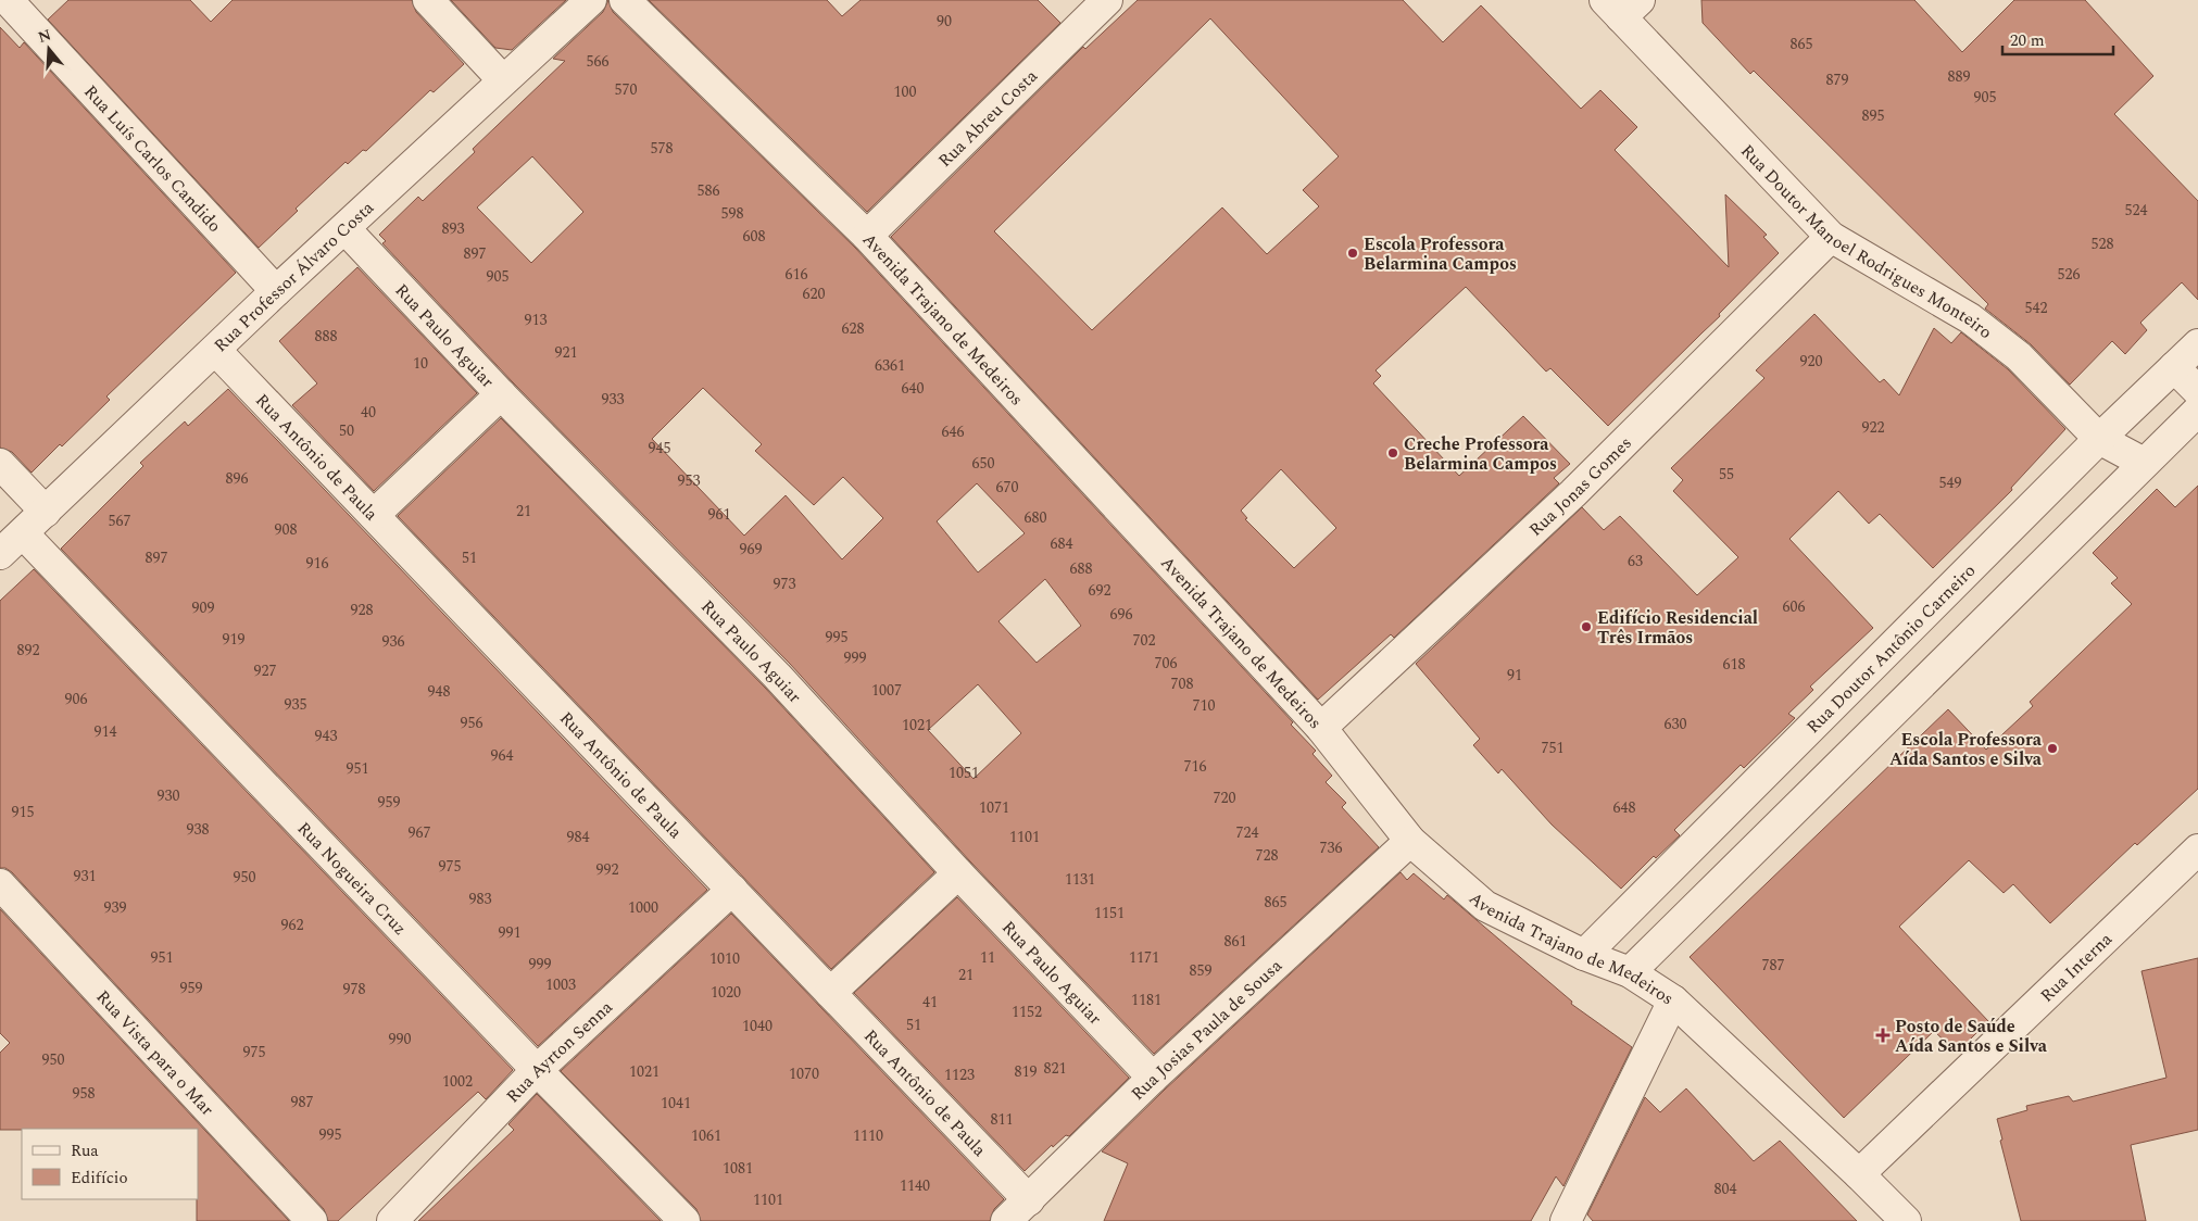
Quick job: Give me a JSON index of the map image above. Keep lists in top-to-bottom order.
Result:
{
  "streets": {
    "street": [
      "Rua Abreu Costa",
      "Rua Luís Carlos Candido",
      "Rua Doutor Manoel Rodrigues Monteiro",
      "Rua Professor Álvaro Costa",
      "Avenida Trajano de Medeiros",
      "Rua Paulo Aguiar",
      "Rua Antônio de Paula",
      "Rua Jonas Gomes",
      "Rua Doutor Antônio Carneiro",
      "Rua Nogueira Cruz",
      "Rua Interna",
      "Rua Josias Paula de Sousa",
      "Rua Ayrton Senna",
      "Rua Vista para o Mar"
    ]
  },
  "crossings": [
    ["Rua Abreu Costa", "Avenida Trajano de Medeiros"],
    ["Rua Luís Carlos Candido", "Rua Professor Álvaro Costa"],
    ["Rua Doutor Manoel Rodrigues Monteiro", "Rua Jonas Gomes"],
    ["Rua Doutor Manoel Rodrigues Monteiro", "Rua Doutor Antônio Carneiro"],
    ["Rua Professor Álvaro Costa", "Rua Paulo Aguiar"],
    ["Rua Professor Álvaro Costa", "Rua Antônio de Paula"],
    ["Rua Professor Álvaro Costa", "Rua Nogueira Cruz"],
    ["Avenida Trajano de Medeiros", "Rua Jonas Gomes"],
    ["Avenida Trajano de Medeiros", "Rua Doutor Antônio Carneiro"],
    ["Avenida Trajano de Medeiros", "Rua Interna"],
    ["Avenida Trajano de Medeiros", "Rua Josias Paula de Sousa"],
    ["Rua Paulo Aguiar", "Rua Josias Paula de Sousa"],
    ["Rua Antônio de Paula", "Rua Josias Paula de Sousa"],
    ["Rua Antônio de Paula", "Rua Ayrton Senna"],
    ["Rua Nogueira Cruz", "Rua Ayrton Senna"]
  ],
  "places": {
    "other": [
      "Escola Professora Belarmina Campos",
      "Creche Professora Belarmina Campos",
      "Edifício Residencial Três Irmãos",
      "Escola Professora Aída Santos e Silva"
    ],
    "health": ["Posto de Saúde Aída Santos e Silva"]
  },
  "house_numbers": [
    "90",
    "865",
    "566",
    "889",
    "879",
    "570",
    "100",
    "905",
    "895",
    "578",
    "586",
    "524",
    "598",
    "893",
    "608",
    "528",
    "897",
    "616",
    "526",
    "905",
    "620",
    "542",
    "913",
    "628",
    "888",
    "921",
    "920",
    "10",
    "6361",
    "640",
    "933",
    "40",
    "922",
    "50",
    "646",
    "945",
    "650",
    "55",
    "896",
    "953",
    "549",
    "670",
    "21",
    "961",
    "680",
    "567",
    "908",
    "684",
    "969",
    "897",
    "51",
    "63",
    "916",
    "688",
    "973",
    "692",
    "606",
    "909",
    "928",
    "696",
    "995",
    "919",
    "702",
    "936",
    "892",
    "999",
    "706",
    "618",
    "927",
    "91",
    "708",
    "1007",
    "948",
    "906",
    "935",
    "710",
    "956",
    "630",
    "1021",
    "914",
    "943",
    "751",
    "964",
    "716",
    "951",
    "1051",
    "930",
    "720",
    "959",
    "1071",
    "648",
    "915",
    "938",
    "967",
    "724",
    "984",
    "1101",
    "736",
    "728",
    "975",
    "992",
    "931",
    "950",
    "1131",
    "983",
    "865",
    "939",
    "1000",
    "1151",
    "962",
    "991",
    "861",
    "951",
    "11",
    "1171",
    "1010",
    "999",
    "787",
    "859",
    "21",
    "1003",
    "959",
    "978",
    "1020",
    "1181",
    "41",
    "1152",
    "51",
    "1040",
    "990",
    "975",
    "950",
    "821",
    "1021",
    "819",
    "1070",
    "1123",
    "1002",
    "958",
    "987",
    "1041",
    "811",
    "995",
    "1061",
    "1110",
    "1081",
    "1140",
    "804",
    "1101"
  ],
  "legend": ["Rua", "Edifício"],
  "scale_bar": "20 m",
  "north": "top"
}
